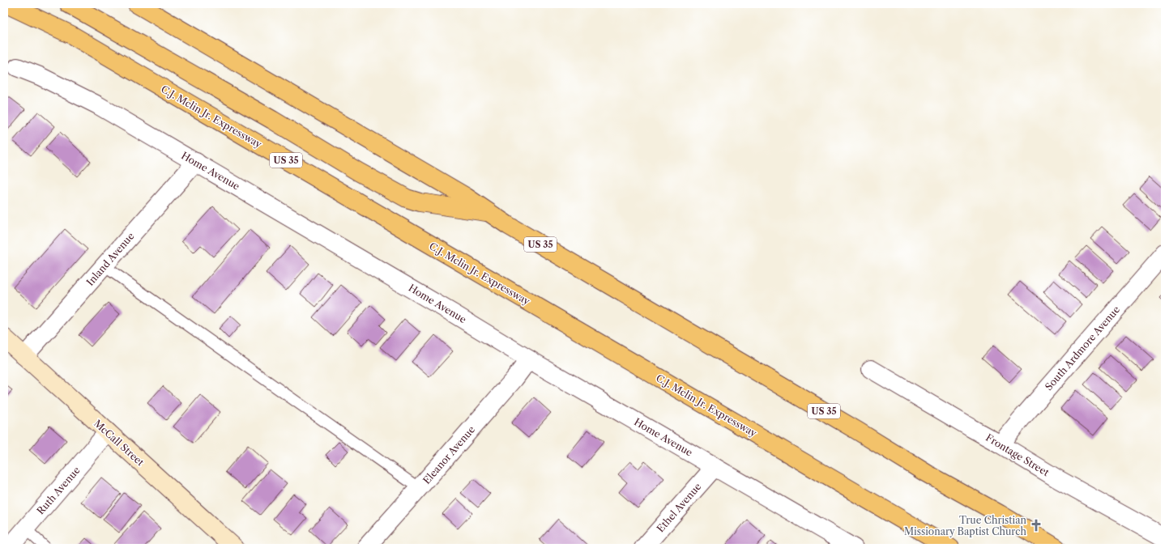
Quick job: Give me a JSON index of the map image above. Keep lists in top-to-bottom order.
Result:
{
  "streets": {
    "highway": ["C.J. Mclin Jr. Expressway", "US 35"],
    "street": [
      "Home Avenue",
      "Inland Avenue",
      "South Ardmore Avenue",
      "McCall Street",
      "Eleanor Avenue",
      "Frontage Street",
      "Ruth Avenue",
      "Ethel Avenue"
    ]
  },
  "crossings": [
    ["Home Avenue", "Inland Avenue"],
    ["Home Avenue", "Eleanor Avenue"],
    ["Home Avenue", "Ethel Avenue"],
    ["Inland Avenue", "McCall Street"],
    ["South Ardmore Avenue", "Frontage Street"],
    ["McCall Street", "Ruth Avenue"]
  ],
  "places": {
    "church": ["True Christian Missionary Baptist Church"]
  }
}
